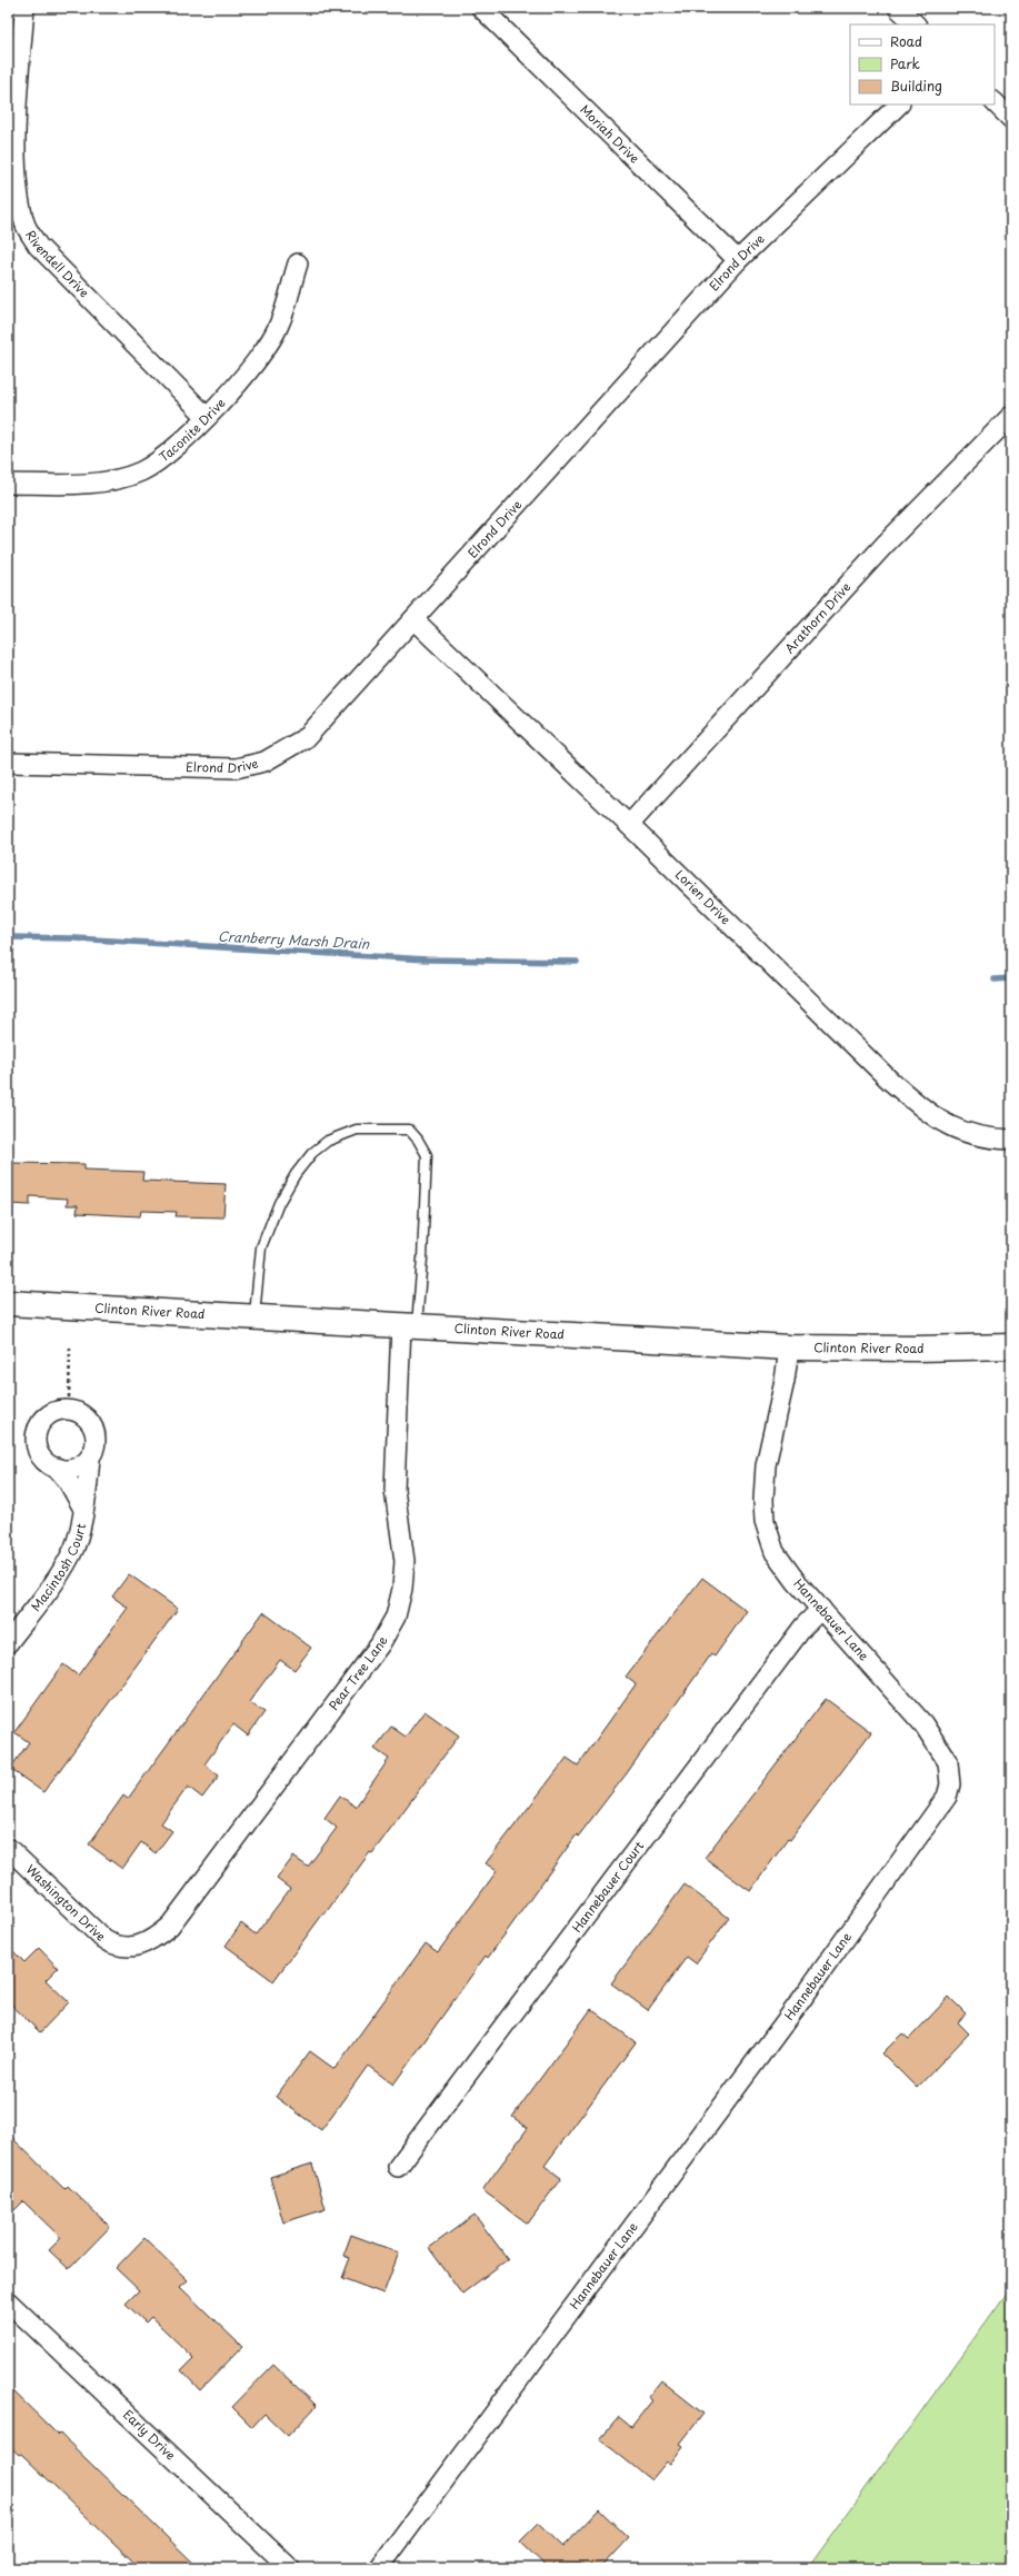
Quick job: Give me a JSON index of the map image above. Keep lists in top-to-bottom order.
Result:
{
  "streets": {
    "street": [
      "Moriah Drive",
      "Rivendell Drive",
      "Elrond Drive",
      "Taconite Drive",
      "Arathorn Drive",
      "Lorien Drive",
      "Clinton River Road",
      "Macintosh Court",
      "Hannebauer Lane",
      "Pear Tree Lane",
      "Hannebauer Court",
      "Washington Drive",
      "Early Drive"
    ]
  },
  "crossings": [
    ["Moriah Drive", "Elrond Drive"],
    ["Rivendell Drive", "Taconite Drive"],
    ["Elrond Drive", "Lorien Drive"],
    ["Arathorn Drive", "Lorien Drive"],
    ["Clinton River Road", "Hannebauer Lane"],
    ["Clinton River Road", "Pear Tree Lane"],
    ["Hannebauer Lane", "Hannebauer Court"],
    ["Pear Tree Lane", "Washington Drive"]
  ],
  "water": ["Cranberry Marsh Drain"],
  "legend": ["Road", "Park", "Building"]
}
